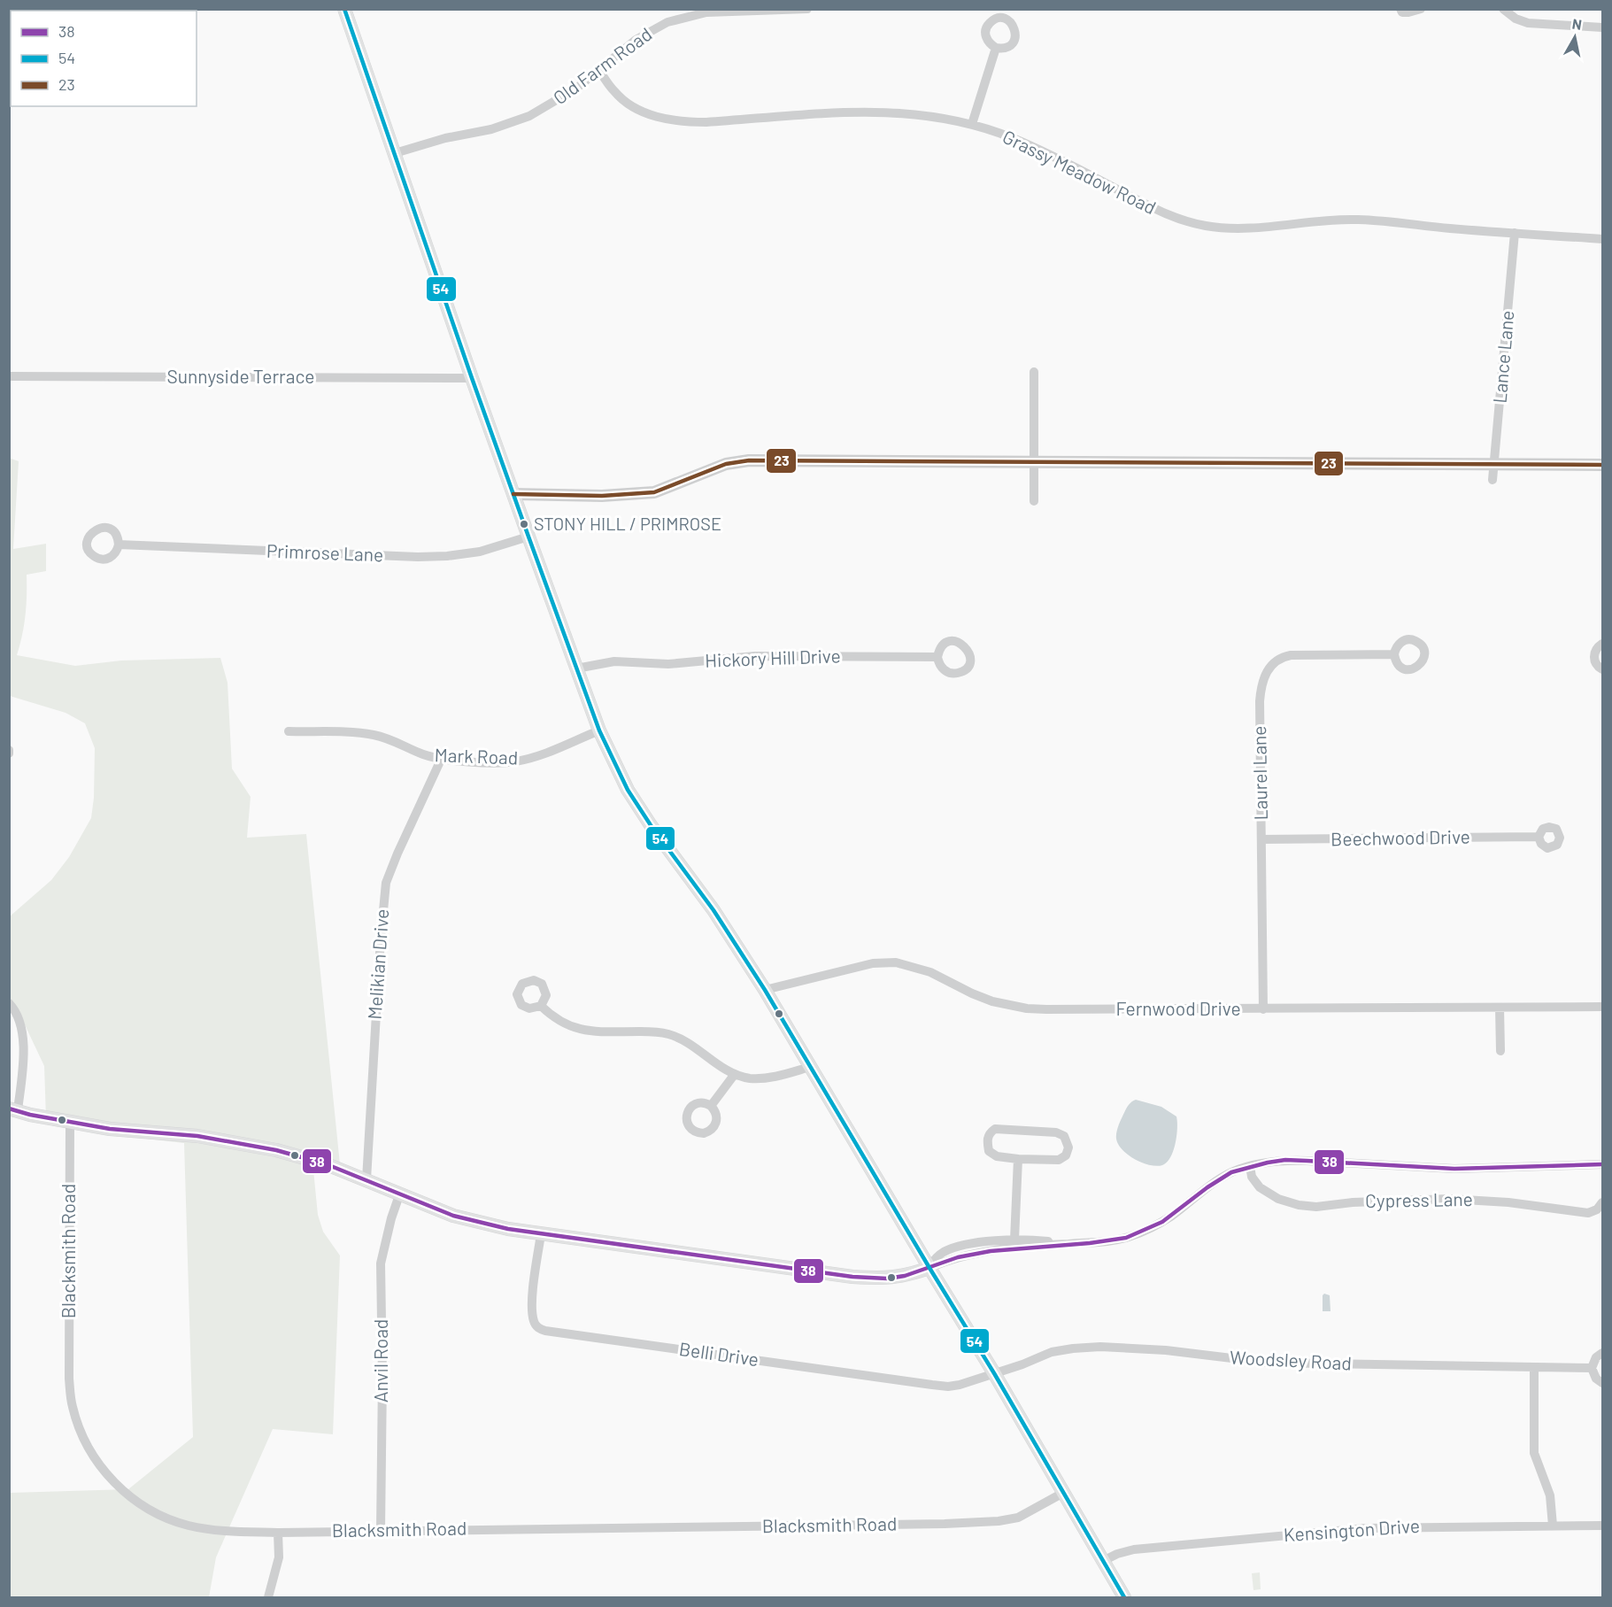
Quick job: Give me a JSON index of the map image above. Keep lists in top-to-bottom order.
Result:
{
  "streets": {
    "street": [
      "Old Farm Road",
      "Grassy Meadow Road",
      "Lance Lane",
      "Sunnyside Terrace",
      "Primrose Lane",
      "Hickory Hill Drive",
      "Mark Road",
      "Laurel Lane",
      "Beechwood Drive",
      "Melikian Drive",
      "Fernwood Drive",
      "Cypress Lane",
      "Blacksmith Road",
      "Belli Drive",
      "Anvil Road",
      "Woodsley Road",
      "Kensington Drive"
    ]
  },
  "crossings": [
    ["Old Farm Road", "Grassy Meadow Road"],
    ["Grassy Meadow Road", "Lance Lane"],
    ["Mark Road", "Melikian Drive"],
    ["Laurel Lane", "Beechwood Drive"],
    ["Laurel Lane", "Fernwood Drive"],
    ["Blacksmith Road", "Anvil Road"],
    ["Belli Drive", "Woodsley Road"]
  ],
  "places": ["STONY HILL / PRIMROSE"],
  "lines": ["transit line 54", "transit line 23", "transit line 38"],
  "legend": ["38", "54", "23"],
  "north": "top"
}
